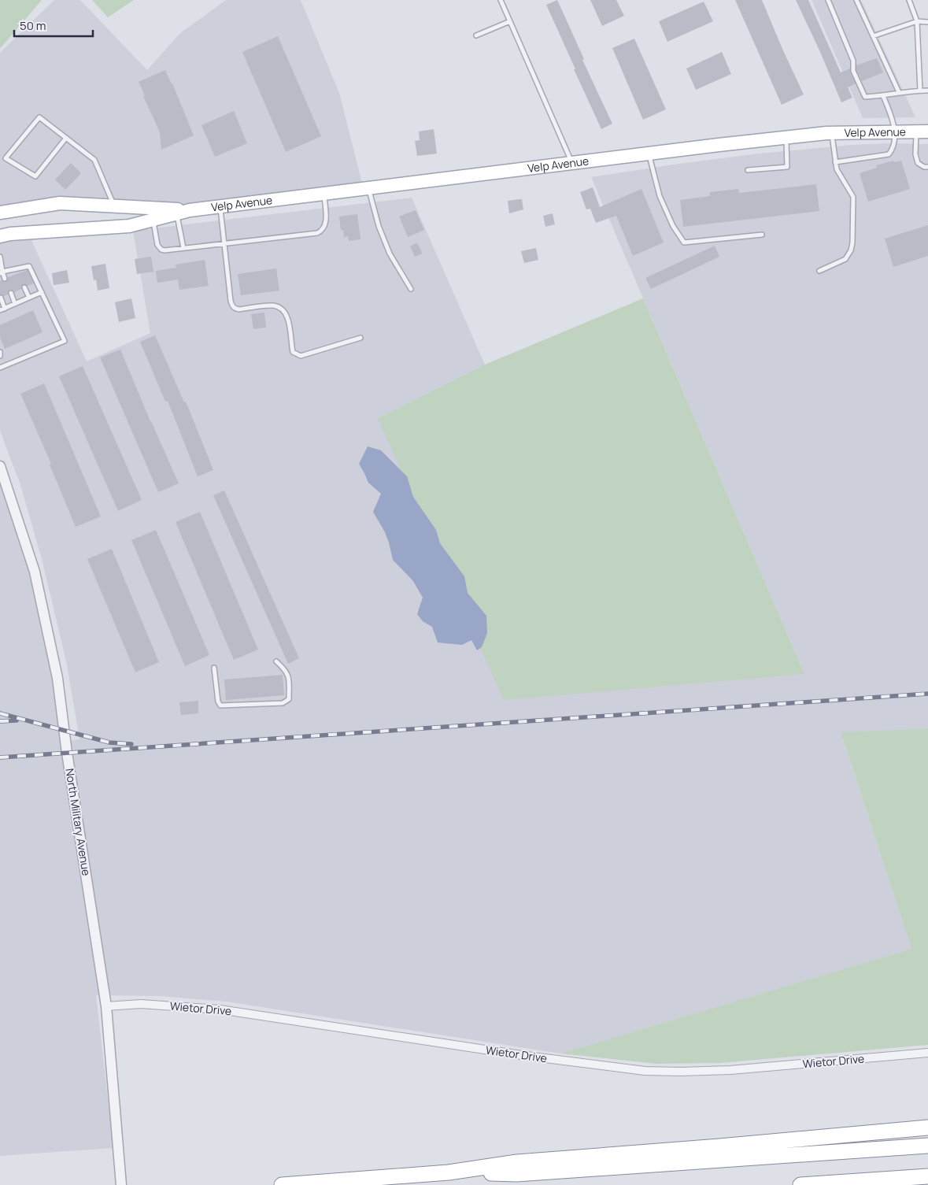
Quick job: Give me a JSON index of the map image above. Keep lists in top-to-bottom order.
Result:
{
  "streets": {
    "main road": ["Velp Avenue"],
    "street": ["North Military Avenue", "Wietor Drive"]
  },
  "crossings": [
    ["North Military Avenue", "Wietor Drive"]
  ],
  "scale_bar": "50 m"
}
